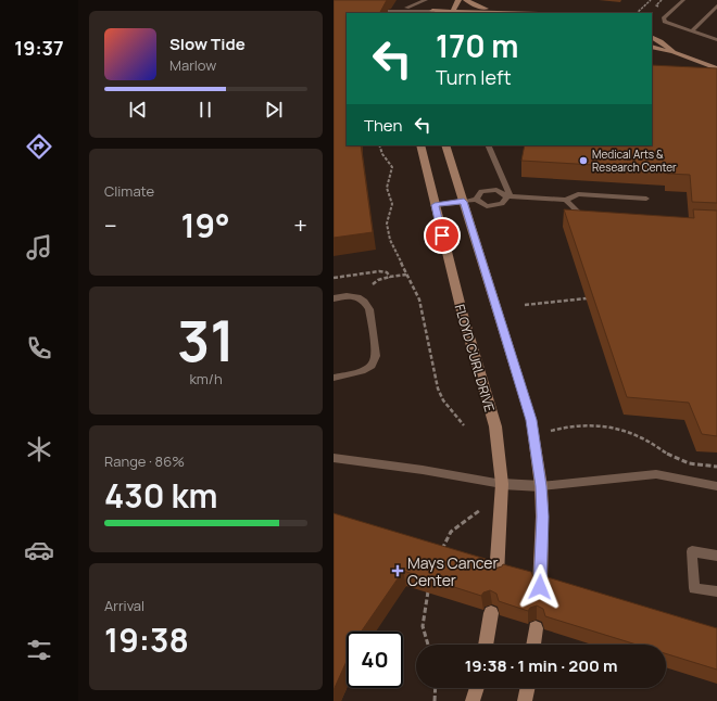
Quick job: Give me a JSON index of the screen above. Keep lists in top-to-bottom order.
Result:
{
  "streets": {
    "street": ["FLOYD CURL DRIVE"]
  },
  "places": {
    "other": ["Medical Arts & Research Center"],
    "health": ["Mays Cancer Center"]
  },
  "page": {
    "tabs": "19:37",
    "turn": ["170 m", "Turn left"],
    "song": ["Slow Tide", "Marlow"],
    "then": "Then",
    "tile": [
      "Climate",
      ["31", "km/h"],
      ["Range · 86%", "430 km"],
      ["Arrival", "19:38"]
    ],
    "heat": ["−", "19°", "+"],
    "limit": "40",
    "trip": "19:38 · 1 min · 200 m"
  }
}
